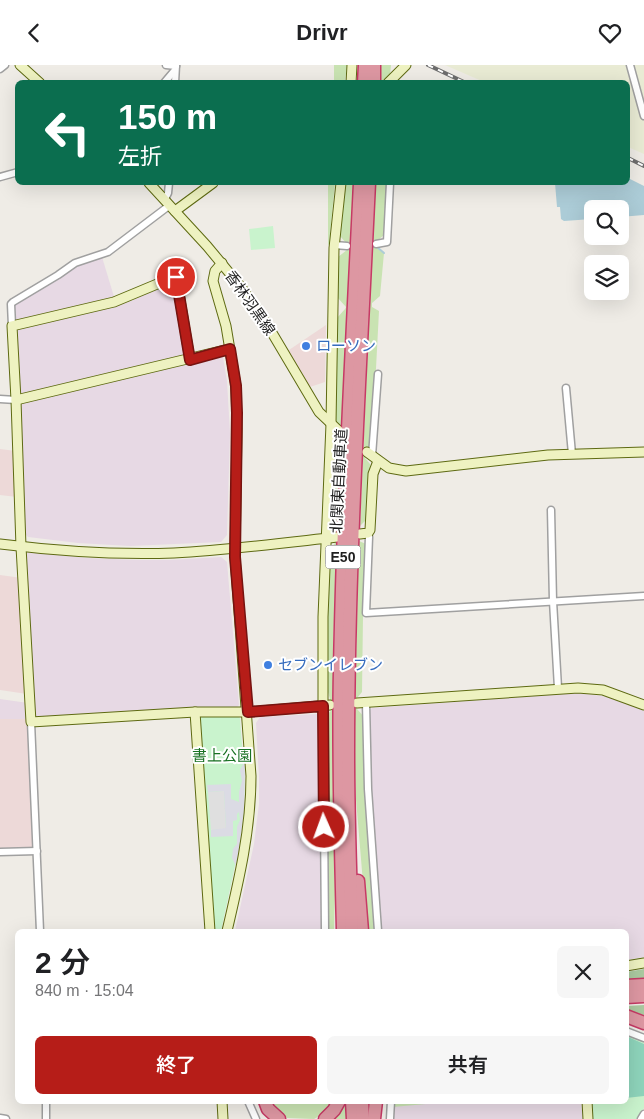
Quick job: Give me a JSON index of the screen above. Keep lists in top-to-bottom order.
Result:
{
  "streets": {
    "highway": ["北関東自動車道", "E50"],
    "street": ["香林羽黒線"]
  },
  "parks": ["書上公園"],
  "places": ["ローソン", "セブンイレブン"],
  "page": {
    "header": "Drivr",
    "turn": ["150 m", "左折"],
    "heading": ["2 分", "840 m · 15:04"],
    "buttons": ["終了", "共有"]
  }
}
